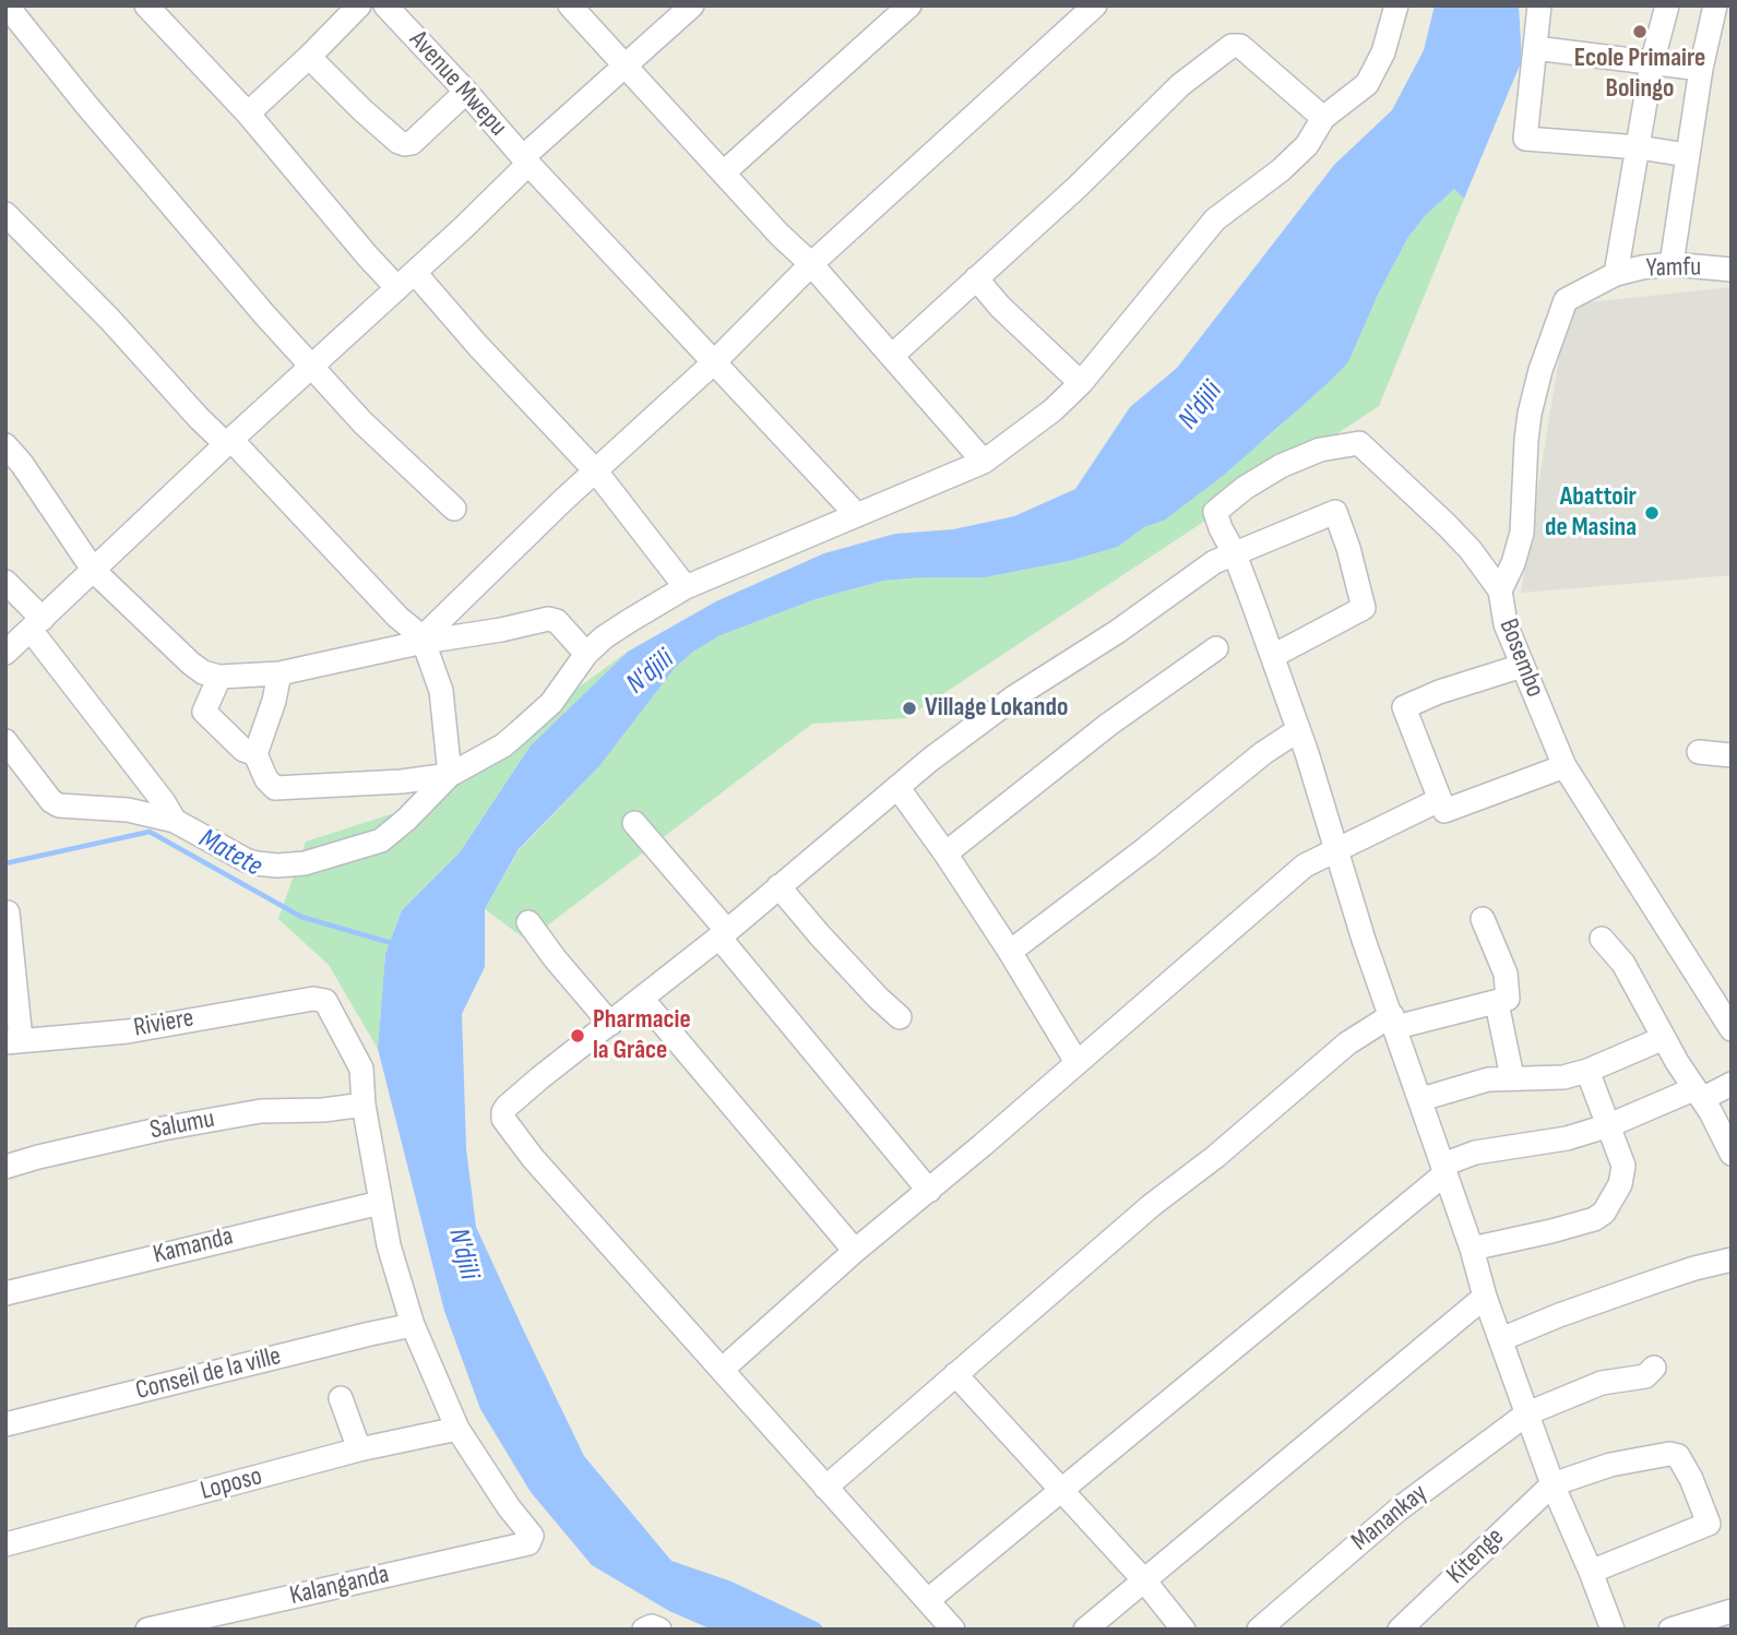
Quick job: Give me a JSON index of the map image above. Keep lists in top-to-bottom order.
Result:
{
  "streets": {
    "street": [
      "Avenue Mwepu",
      "Yamfu",
      "Bosembo",
      "Riviere",
      "Salumu",
      "Kamanda",
      "Conseil de la ville",
      "Loposo",
      "Manankay",
      "Kitenge",
      "Kalanganda"
    ]
  },
  "crossings": [
    ["Yamfu", "Bosembo"],
    ["Riviere", "Salumu"],
    ["Loposo", "Kalanganda"]
  ],
  "water": ["N'djili", "Matete"],
  "places": [
    "Ecole Primaire Bolingo",
    "Abattoir de Masina",
    "Village Lokando",
    "Pharmacie la Grâce"
  ]
}
